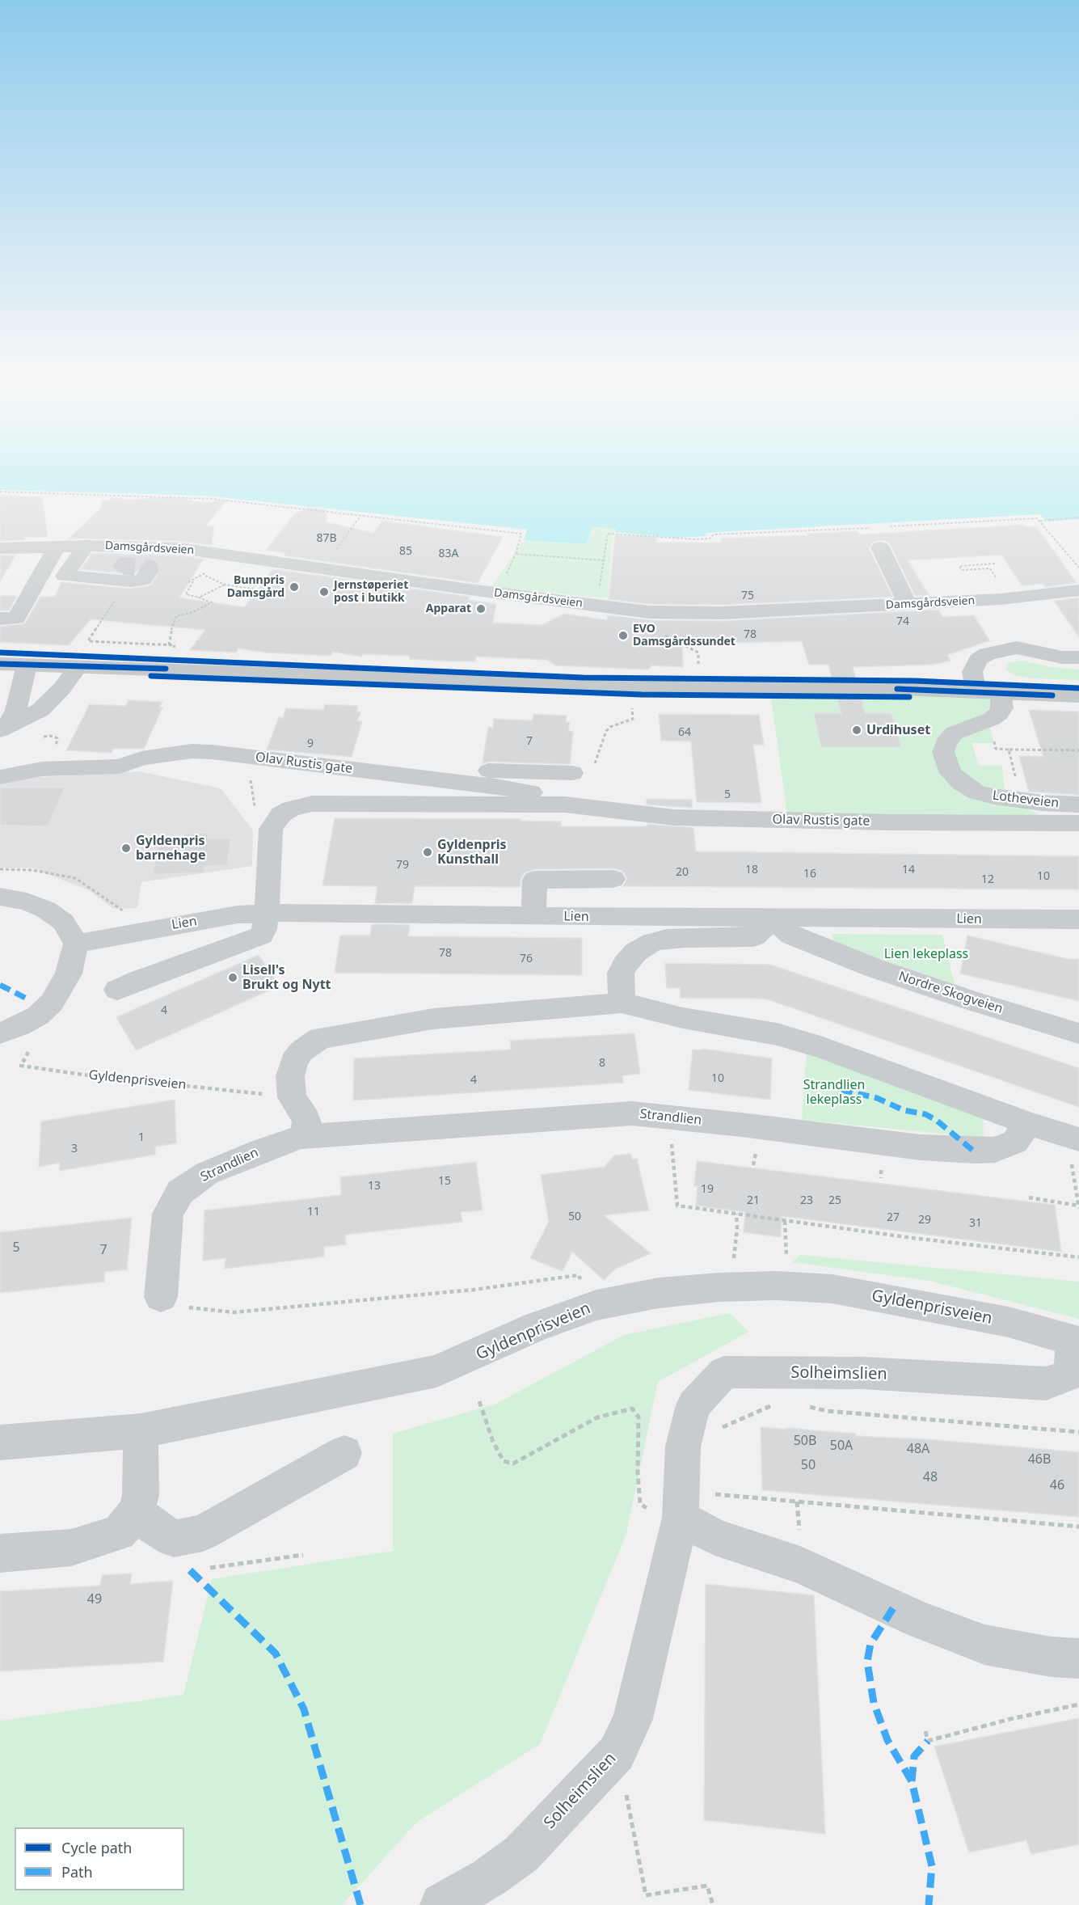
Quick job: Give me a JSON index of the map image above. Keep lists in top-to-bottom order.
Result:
{
  "streets": {
    "street": [
      "Damsgårdsveien",
      "Olav Rustis gate",
      "Lotheveien",
      "Lien",
      "Nordre Skogveien",
      "Gyldenprisveien",
      "Strandlien",
      "Solheimslien"
    ]
  },
  "crossings": [
    ["Olav Rustis gate", "Lien"],
    ["Lien", "Nordre Skogveien"],
    ["Gyldenprisveien", "Solheimslien"]
  ],
  "parks": ["Lien lekeplass", "Strandlien lekeplass"],
  "places": [
    "Bunnpris Damsgård",
    "Jernstøperiet post i butikk",
    "Apparat",
    "EVO Damsgårdssundet",
    "Urdihuset",
    "Gyldenpris barnehage",
    "Gyldenpris Kunsthall",
    "Lisell's Brukt og Nytt"
  ],
  "house_numbers": [
    "87B",
    "85",
    "83A",
    "75",
    "74",
    "78",
    "64",
    "7",
    "9",
    "5",
    "79",
    "18",
    "14",
    "20",
    "16",
    "10",
    "12",
    "78",
    "76",
    "4",
    "8",
    "10",
    "4",
    "1",
    "3",
    "15",
    "13",
    "19",
    "21",
    "23",
    "25",
    "11",
    "50",
    "27",
    "29",
    "31",
    "5",
    "7",
    "50B",
    "50A",
    "48A",
    "46B",
    "50",
    "48",
    "46",
    "49"
  ],
  "legend": ["Cycle path", "Path"]
}
